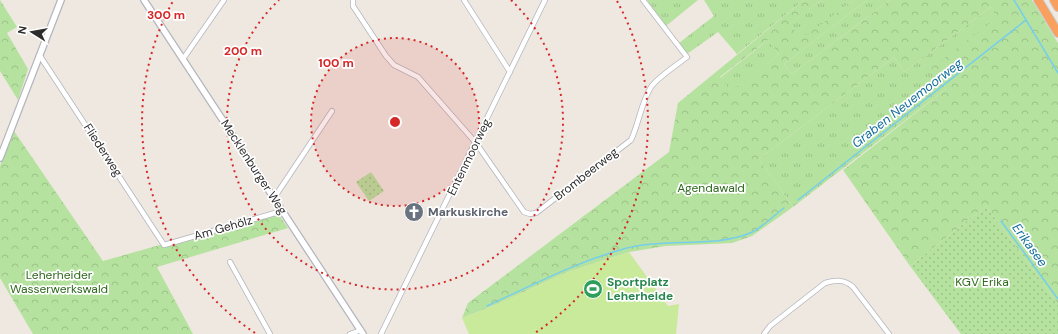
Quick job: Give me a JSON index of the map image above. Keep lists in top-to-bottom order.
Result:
{
  "streets": {
    "street": [
      "Fliederweg",
      "Entenmoorweg",
      "Mecklenburger Weg",
      "Brombeerweg",
      "Am Gehölz"
    ]
  },
  "crossings": [
    ["Fliederweg", "Am Gehölz"],
    ["Entenmoorweg", "Brombeerweg"],
    ["Mecklenburger Weg", "Am Gehölz"]
  ],
  "water": ["Graben Neuemoorweg", "Erikasee"],
  "parks": ["Agendawald", "Leherheider Wasserwerkswald", "KGV Erika"],
  "places": {
    "church": ["Markuskirche"],
    "sports": ["Sportplatz Leherheide"]
  },
  "north": "left",
  "rings": ["300 m", "200 m", "100 m"]
}
